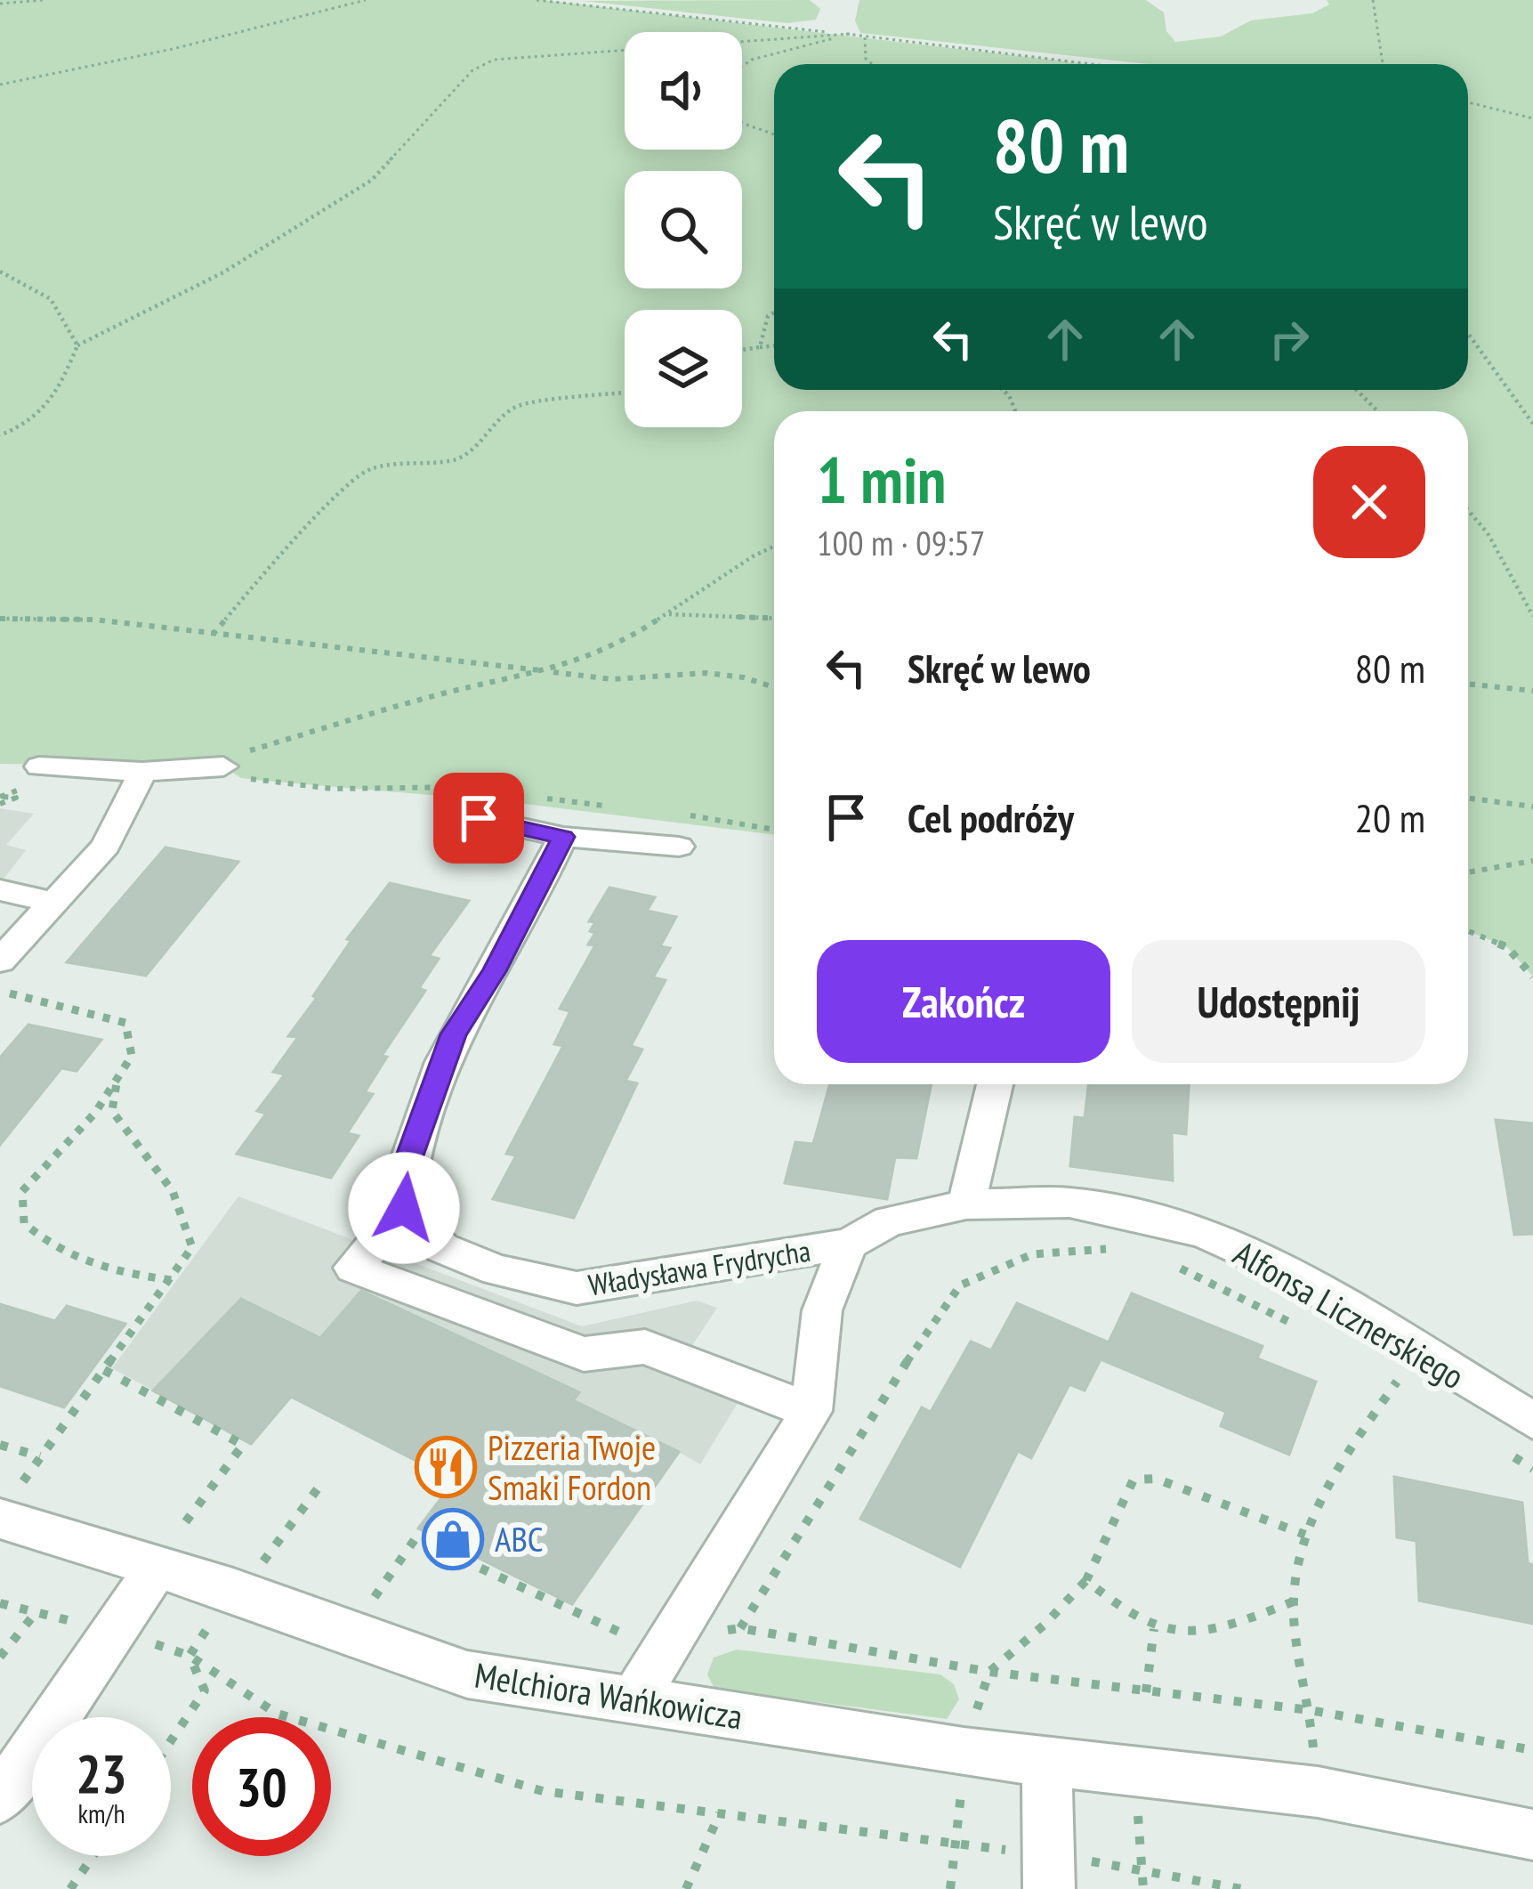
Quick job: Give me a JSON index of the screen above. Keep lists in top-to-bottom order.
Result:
{
  "streets": {
    "street": ["Władysława Frydrycha", "Alfonsa Licznerskiego", "Melchiora Wańkowicza"]
  },
  "crossings": [
    ["Władysława Frydrycha", "Alfonsa Licznerskiego"]
  ],
  "places": {
    "restaurant": ["Pizzeria Twoje Smaki Fordon"],
    "shop": ["ABC"]
  },
  "page": {
    "turn": ["80 m", "Skręć w lewo"],
    "heading": ["1 min", "100 m · 09:57"],
    "list": [
      {
        "name": "Skręć w lewo",
        "value": "80 m"
      },
      {
        "name": "Cel podróży",
        "value": "20 m"
      }
    ],
    "buttons": ["Zakończ", "Udostępnij"],
    "speed": "23 km/h",
    "limit": "30"
  }
}
